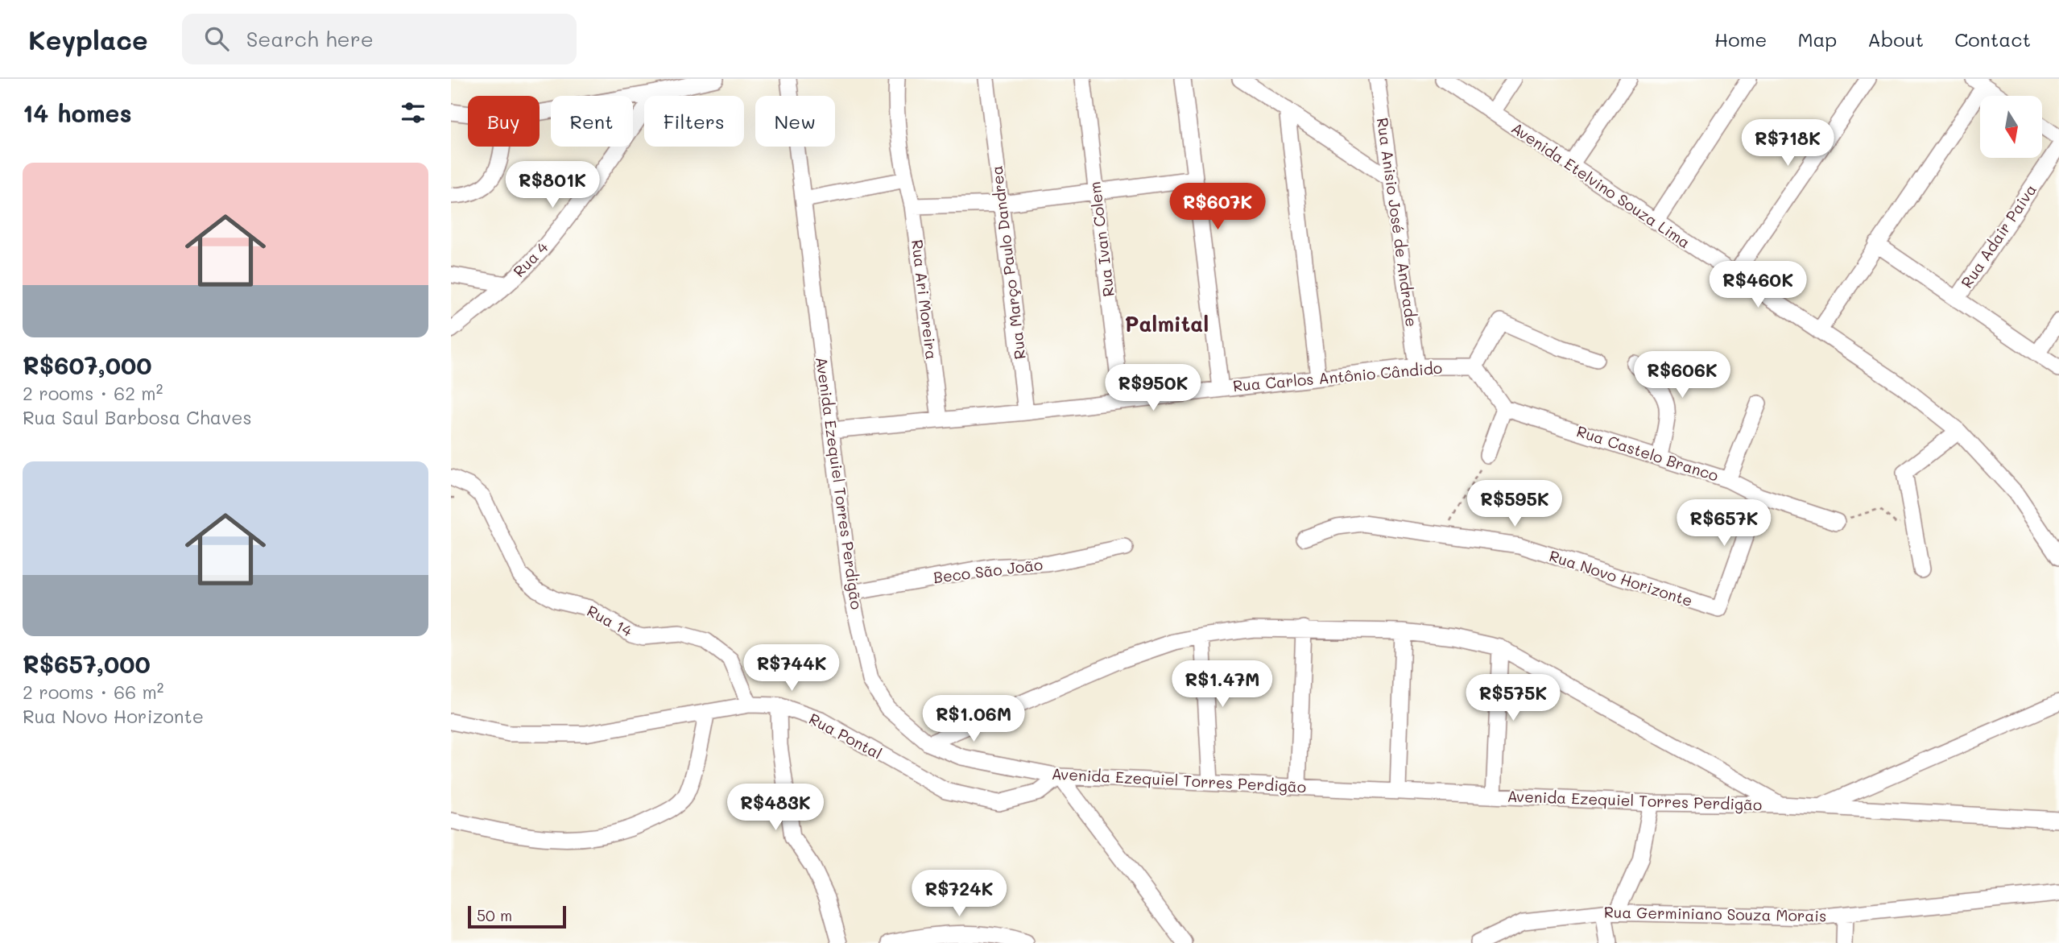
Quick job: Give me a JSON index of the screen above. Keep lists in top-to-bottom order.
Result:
{
  "streets": {
    "street": [
      "Avenida Etelvino Souza Lima",
      "Rua Anisio José de Andrade",
      "Rua Adair Paiva",
      "Rua Ivan Colem",
      "Rua 4",
      "Rua Março Paulo Dandrea",
      "Rua Ari Moreira",
      "Rua Carlos Antônio Cândido",
      "Rua Castelo Branco",
      "Avenida Ezequiel Torres Perdigão",
      "Beco São João",
      "Rua Novo Horizonte",
      "Rua 14",
      "Rua Pontal",
      "Rua Germiniano Souza Morais"
    ]
  },
  "crossings": [
    ["Rua Anisio José de Andrade", "Rua Carlos Antônio Cândido"],
    ["Rua Ivan Colem", "Rua Carlos Antônio Cândido"],
    ["Rua Março Paulo Dandrea", "Rua Carlos Antônio Cândido"],
    ["Rua Ari Moreira", "Rua Carlos Antônio Cândido"],
    ["Rua Carlos Antônio Cândido", "Avenida Ezequiel Torres Perdigão"],
    ["Rua Castelo Branco", "Rua Novo Horizonte"],
    ["Avenida Ezequiel Torres Perdigão", "Beco São João"],
    ["Avenida Ezequiel Torres Perdigão", "Rua Pontal"],
    ["Rua 14", "Rua Pontal"]
  ],
  "districts": ["Palmital"],
  "scale_bar": "50 m",
  "north": "bottom",
  "page": {
    "header": "Keyplace",
    "search": "Search here",
    "nav": [
      "Home",
      "Map",
      "About",
      "Contact"
    ],
    "heading": "14 homes",
    "chip": [
      "Buy",
      "Rent",
      "Filters",
      "New"
    ],
    "price": [
      "R$718K",
      "R$801K",
      "R$607K",
      "R$460K",
      "R$606K",
      "R$950K",
      "R$595K",
      "R$657K",
      "R$744K",
      "R$1.47M",
      "R$575K",
      "R$1.06M",
      "R$483K",
      "R$724K"
    ],
    "list": [
      {
        "name": "R$607,000",
        "note": "2 rooms · 62 m² · Rua Saul Barbosa Chaves"
      },
      {
        "name": "R$657,000",
        "note": "2 rooms · 66 m² · Rua Novo Horizonte"
      }
    ],
    "scale": "50 m"
  }
}
